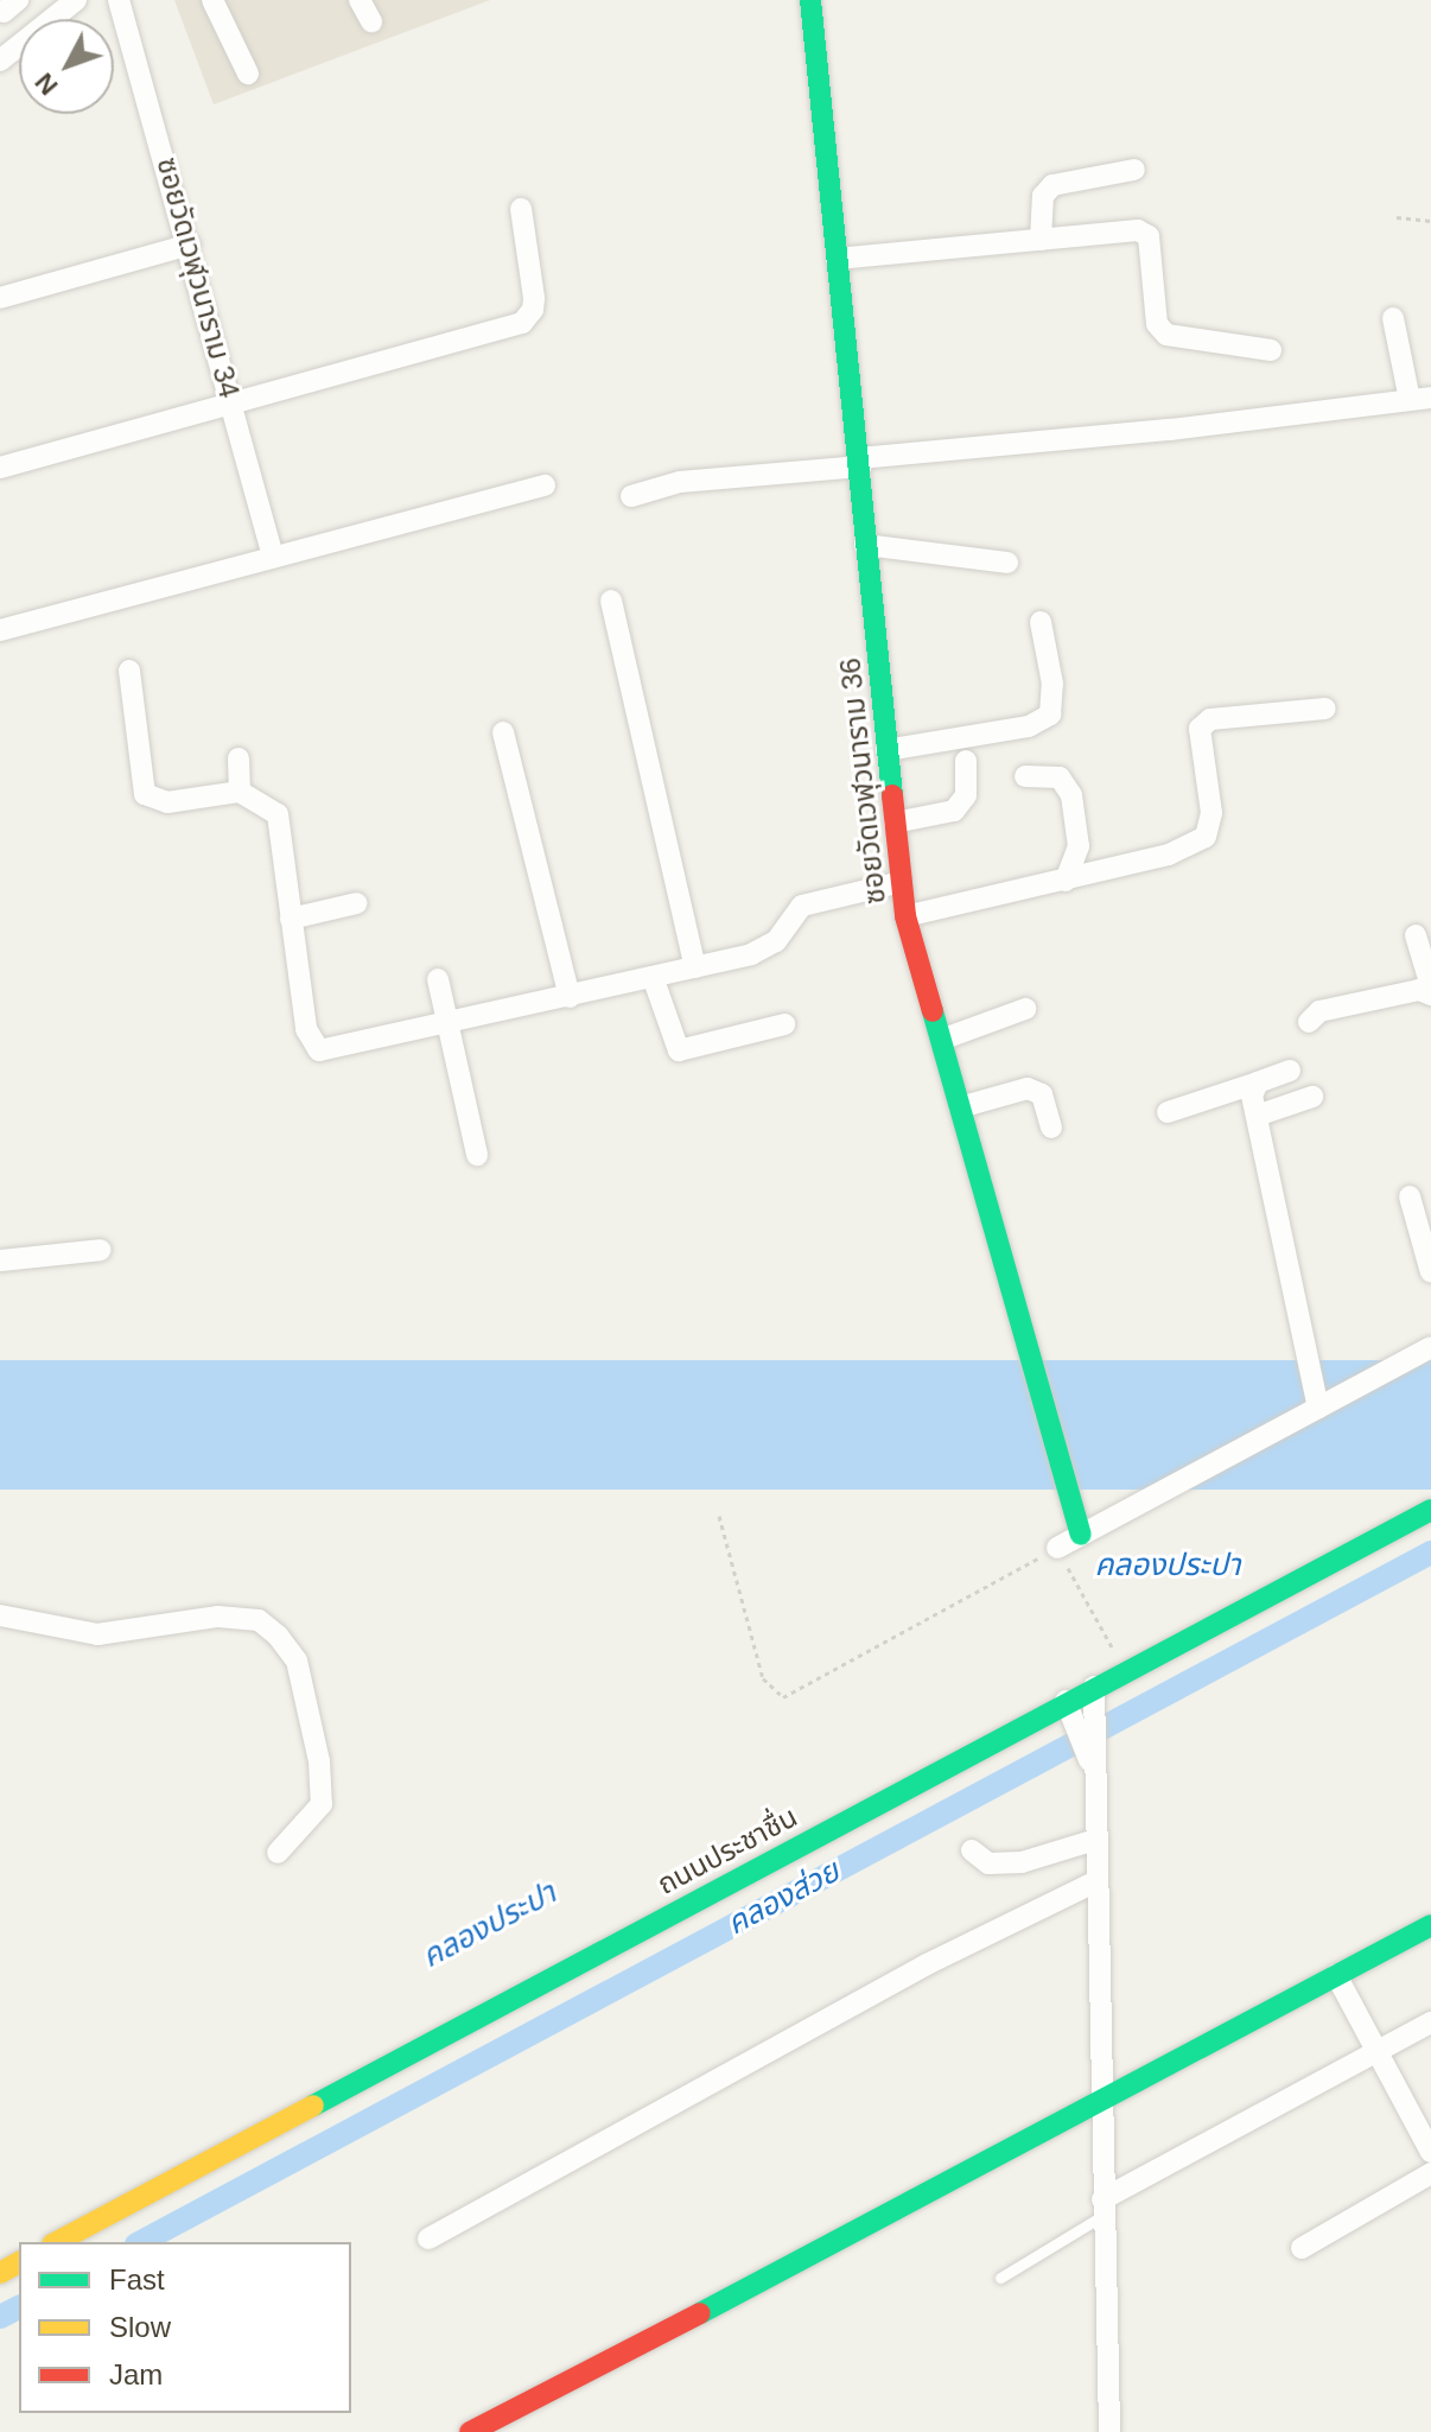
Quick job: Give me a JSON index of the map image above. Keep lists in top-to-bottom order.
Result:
{
  "streets": {
    "street": ["ซอยวัดเวฬุวนาราม 34", "ซอยวัดเวฬุวนาราม 36", "ถนนประชาชื่น"]
  },
  "water": ["คลองประปา", "คลองส่วย"],
  "legend": ["Fast", "Slow", "Jam"],
  "north": "bottom left"
}
